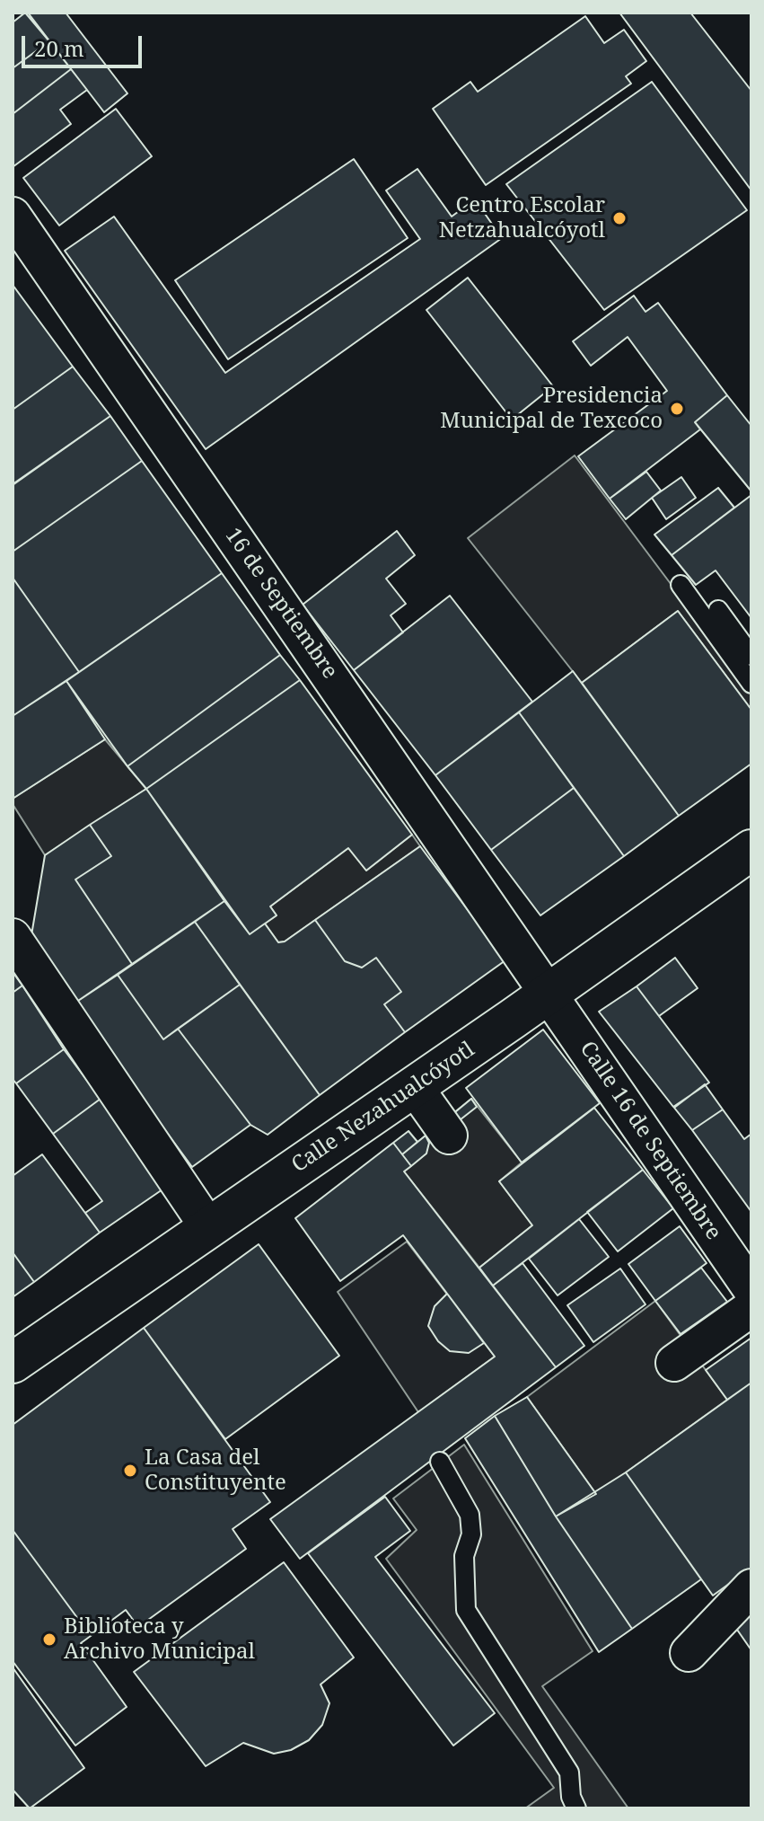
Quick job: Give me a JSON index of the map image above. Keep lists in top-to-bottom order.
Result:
{
  "streets": {
    "street": ["16 de Septiembre", "Calle Nezahualcóyotl", "Calle 16 de Septiembre"]
  },
  "crossings": [
    ["16 de Septiembre", "Calle Nezahualcóyotl"],
    ["16 de Septiembre", "Calle 16 de Septiembre"],
    ["Calle Nezahualcóyotl", "Calle 16 de Septiembre"]
  ],
  "places": [
    "Centro Escolar Netzahualcóyotl",
    "Presidencia Municipal de Texcoco",
    "La Casa del Constituyente",
    "Biblioteca y Archivo Municipal"
  ],
  "scale_bar": "20 m"
}
